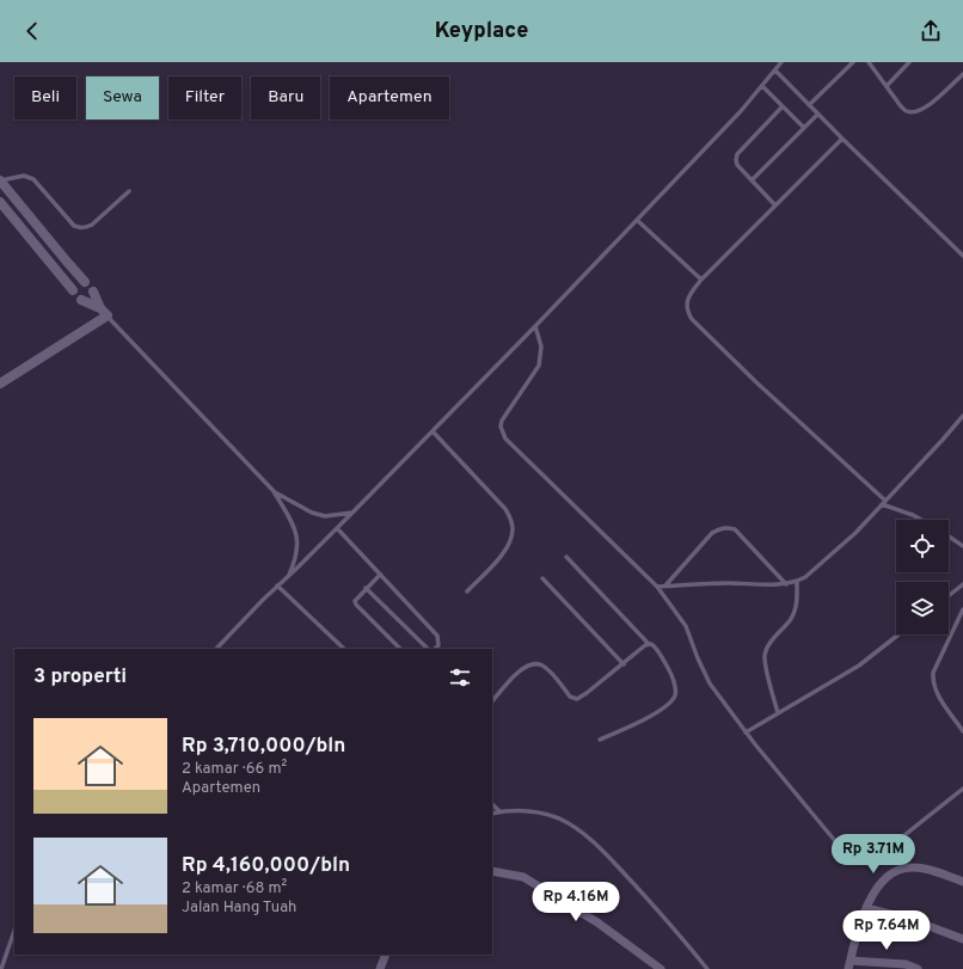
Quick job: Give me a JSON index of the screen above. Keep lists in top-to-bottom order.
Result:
{
  "page": {
    "header": "Keyplace",
    "chip": [
      "Beli",
      "Sewa",
      "Filter",
      "Baru",
      "Apartemen"
    ],
    "heading": "3 properti",
    "list": [
      {
        "name": "Rp 3,710,000/bln",
        "note": "2 kamar · 66 m² · Apartemen"
      },
      {
        "name": "Rp 4,160,000/bln",
        "note": "2 kamar · 68 m² · Jalan Hang Tuah"
      }
    ],
    "price": ["Rp 3.71M", "Rp 4.16M", "Rp 7.64M"]
  }
}
